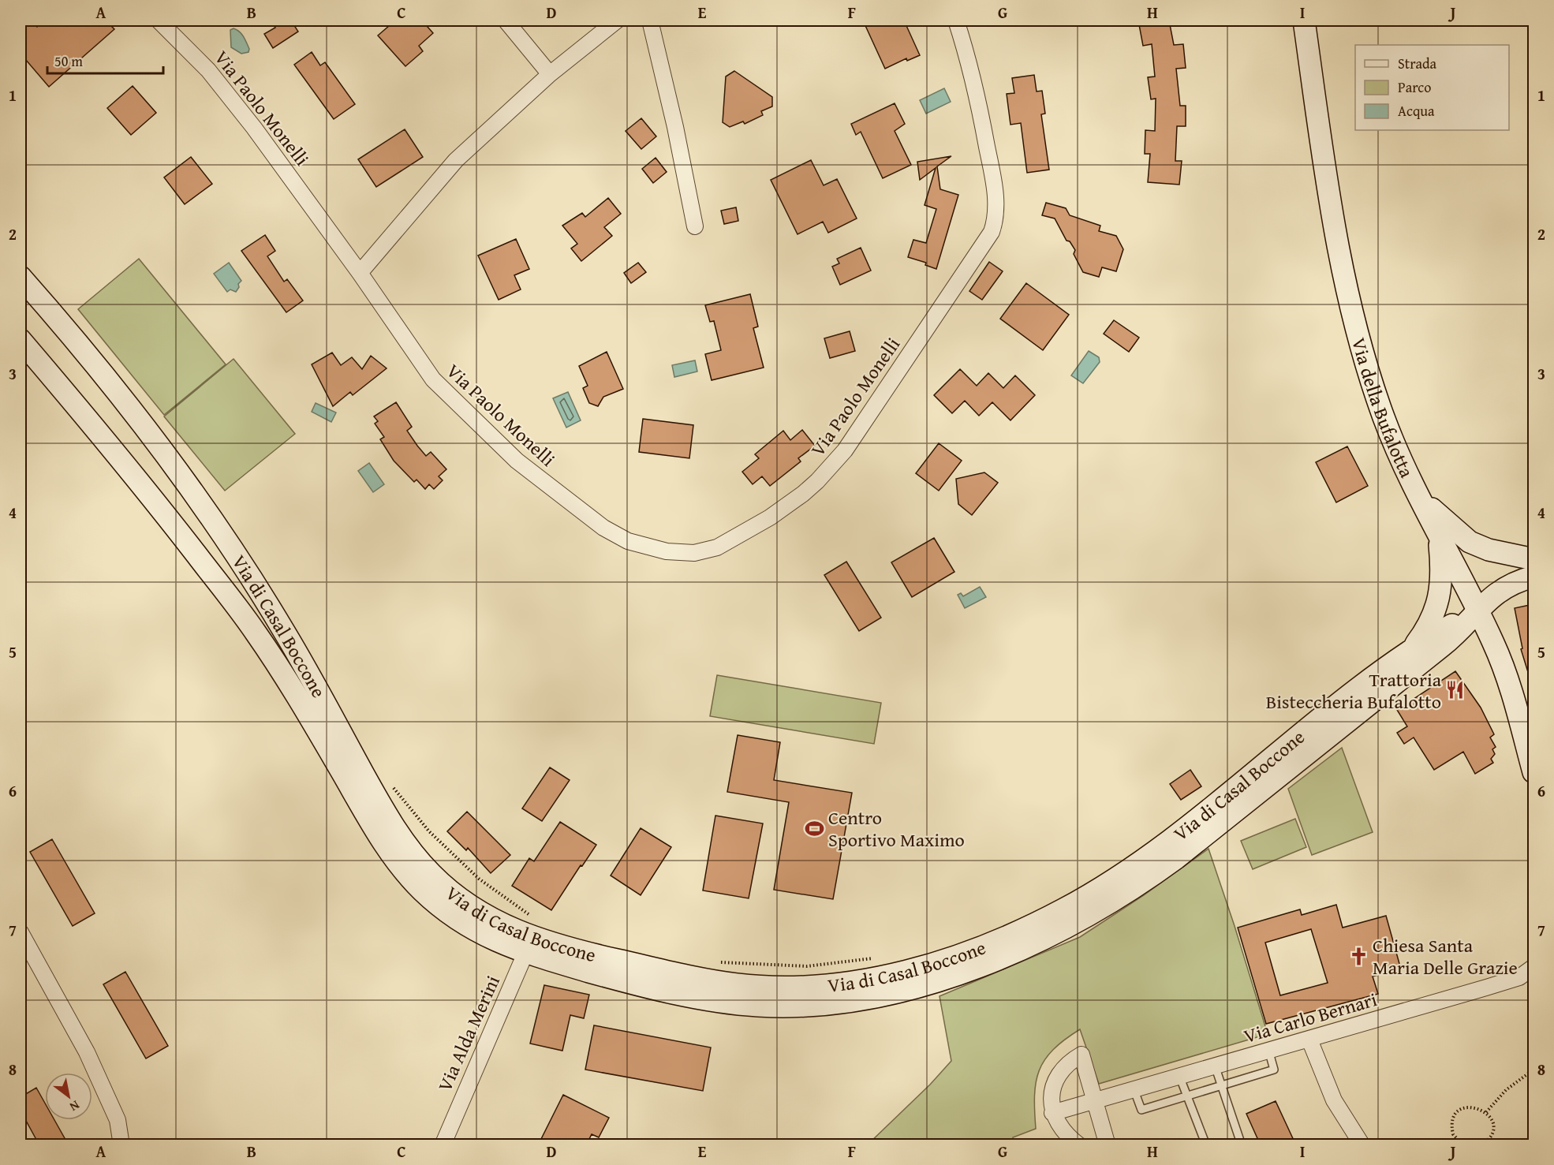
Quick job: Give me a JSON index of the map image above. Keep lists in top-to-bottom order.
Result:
{
  "streets": {
    "street": [
      "Via Paolo Monelli",
      "Via della Bufalotta",
      "Via di Casal Boccone",
      "Via Carlo Bernari",
      "Via Alda Merini"
    ]
  },
  "crossings": [
    ["Via della Bufalotta", "Via di Casal Boccone"],
    ["Via di Casal Boccone", "Via Alda Merini"]
  ],
  "places": {
    "restaurant": ["Trattoria Bisteccheria Bufalotto"],
    "sports": ["Centro Sportivo Maximo"],
    "church": ["Chiesa Santa Maria Delle Grazie"]
  },
  "legend": ["Strada", "Parco", "Acqua"],
  "scale_bar": "50 m",
  "north": "bottom right",
  "grid": {
    "columns": [
      "A",
      "B",
      "C",
      "D",
      "E",
      "F",
      "G",
      "H",
      "I",
      "J"
    ],
    "rows": [
      "1",
      "2",
      "3",
      "4",
      "5",
      "6",
      "7",
      "8"
    ]
  }
}
